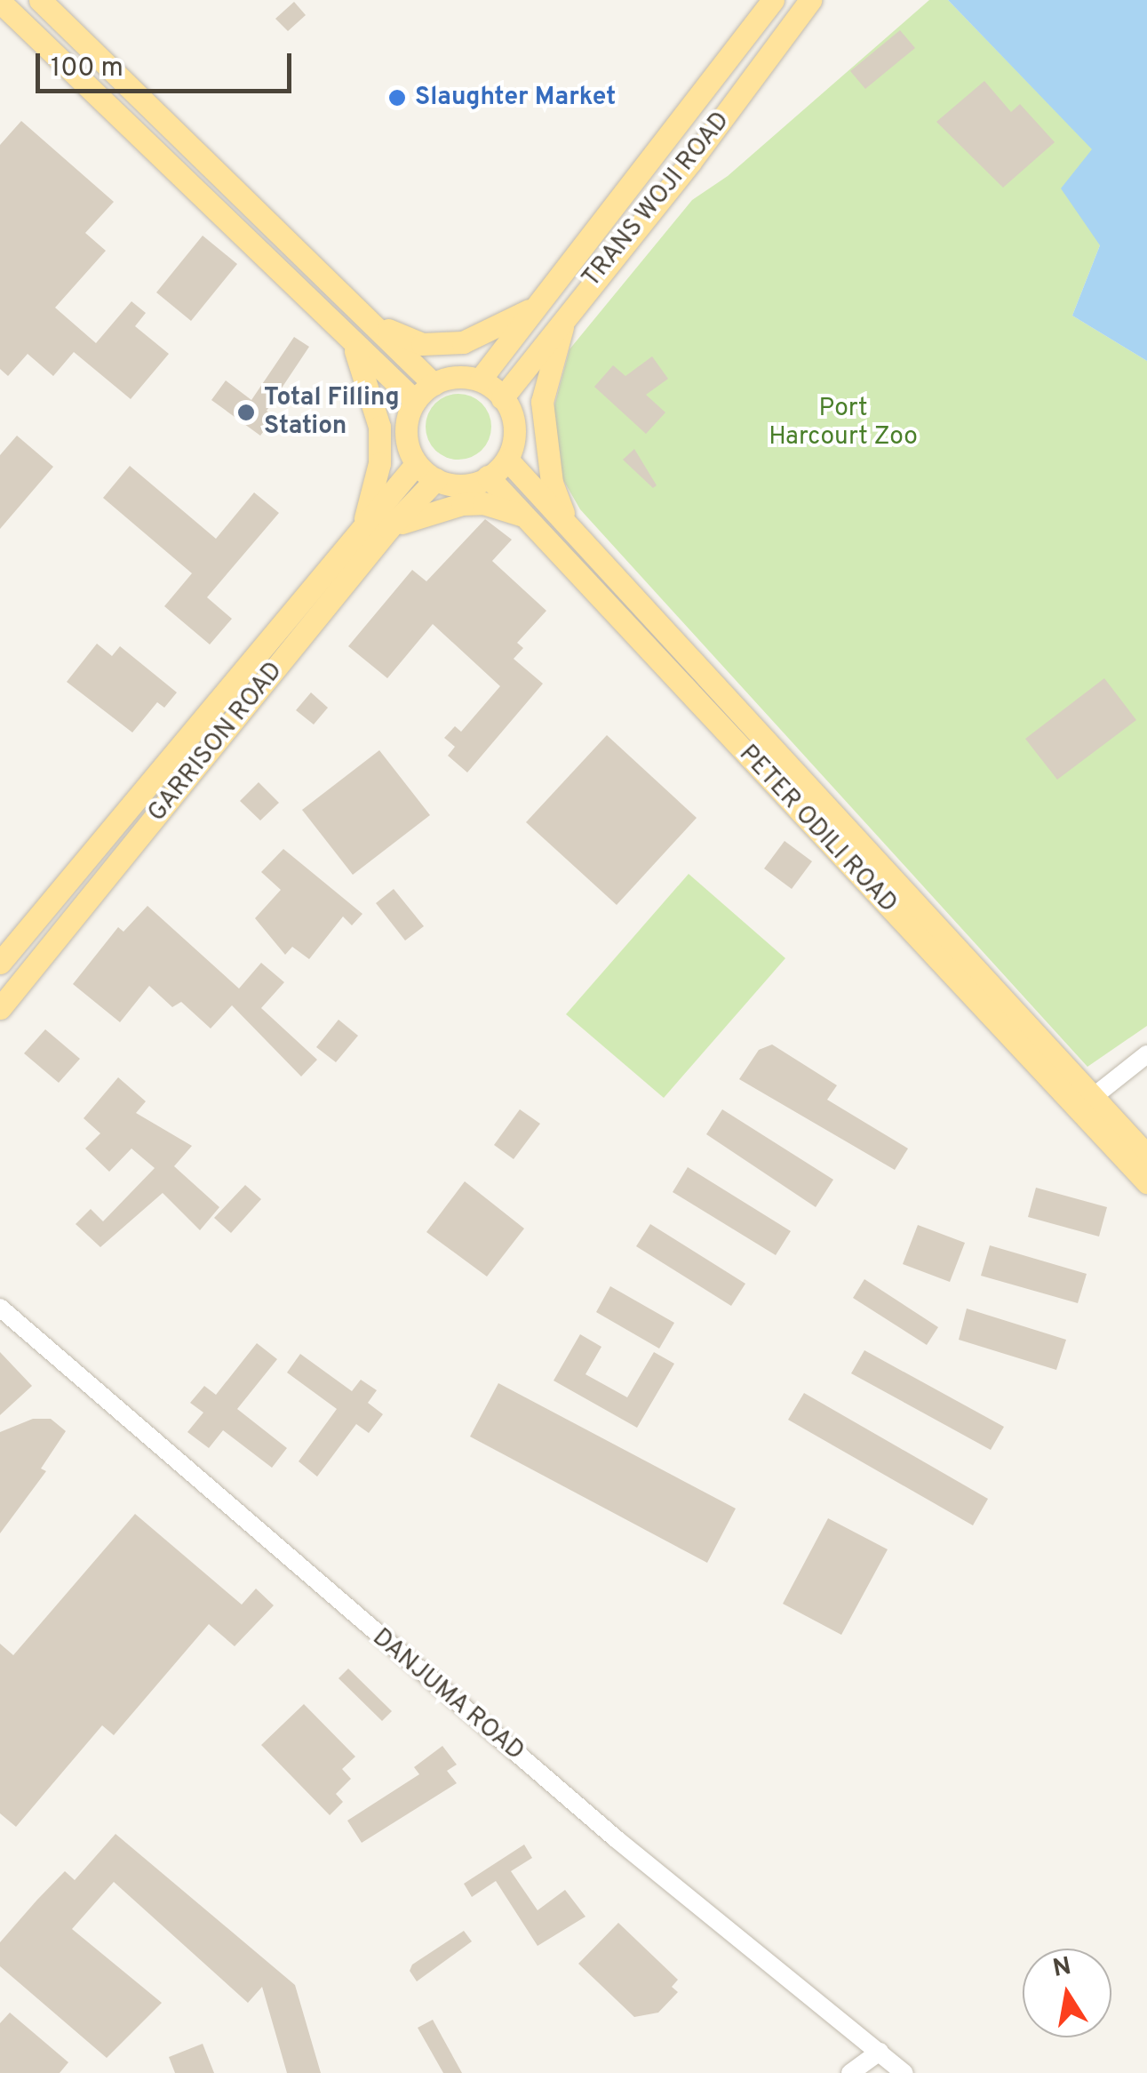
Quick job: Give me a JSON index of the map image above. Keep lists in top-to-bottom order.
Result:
{
  "streets": {
    "main road": ["TRANS WOJI ROAD", "GARRISON ROAD", "PETER ODILI ROAD"],
    "street": ["DANJUMA ROAD"]
  },
  "crossings": [
    ["TRANS WOJI ROAD", "GARRISON ROAD"],
    ["TRANS WOJI ROAD", "PETER ODILI ROAD"],
    ["GARRISON ROAD", "PETER ODILI ROAD"]
  ],
  "parks": ["Port Harcourt Zoo"],
  "places": ["Slaughter Market", "Total Filling Station"],
  "scale_bar": "100 m",
  "north": "top"
}
